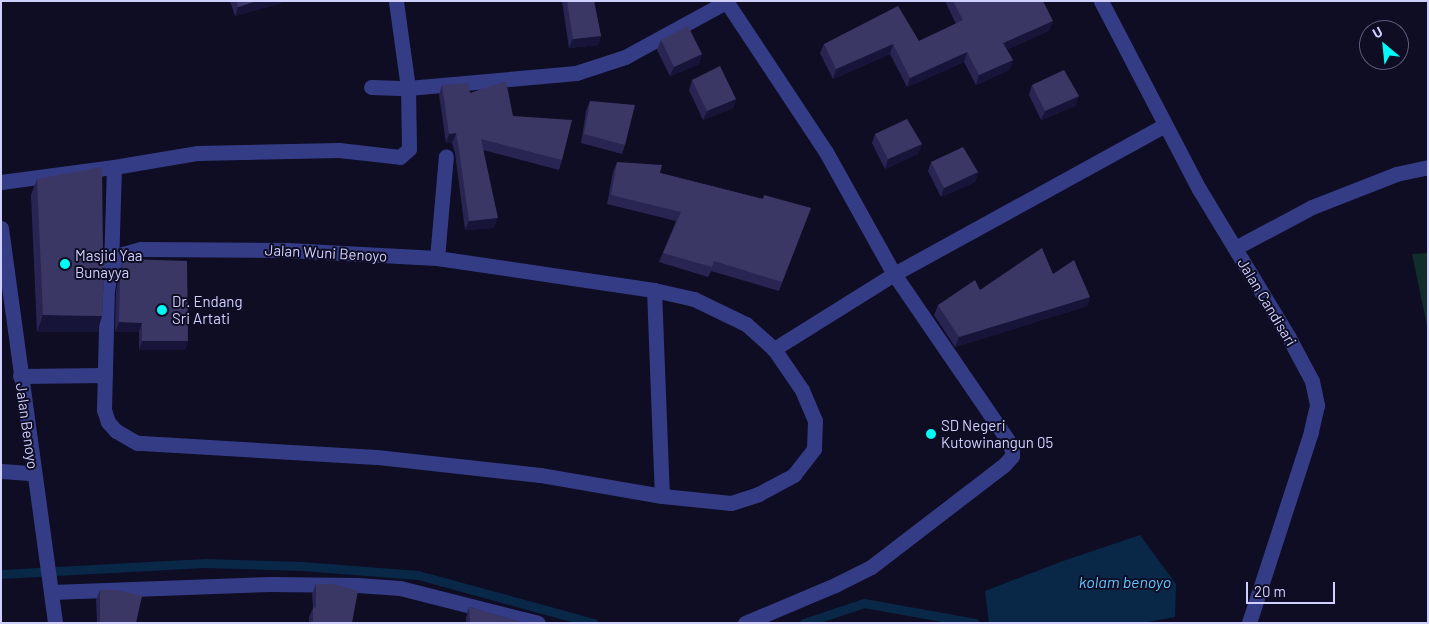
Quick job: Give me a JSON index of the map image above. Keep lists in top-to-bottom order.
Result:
{
  "streets": {
    "street": ["Jalan Wuni Benoyo", "Jalan Candisari", "Jalan Benoyo"]
  },
  "water": ["kolam benoyo"],
  "places": ["Masjid Yaa Bunayya", "Dr. Endang Sri Artati", "SD Negeri Kutowinangun 05"],
  "scale_bar": "20 m",
  "north": "top left"
}
